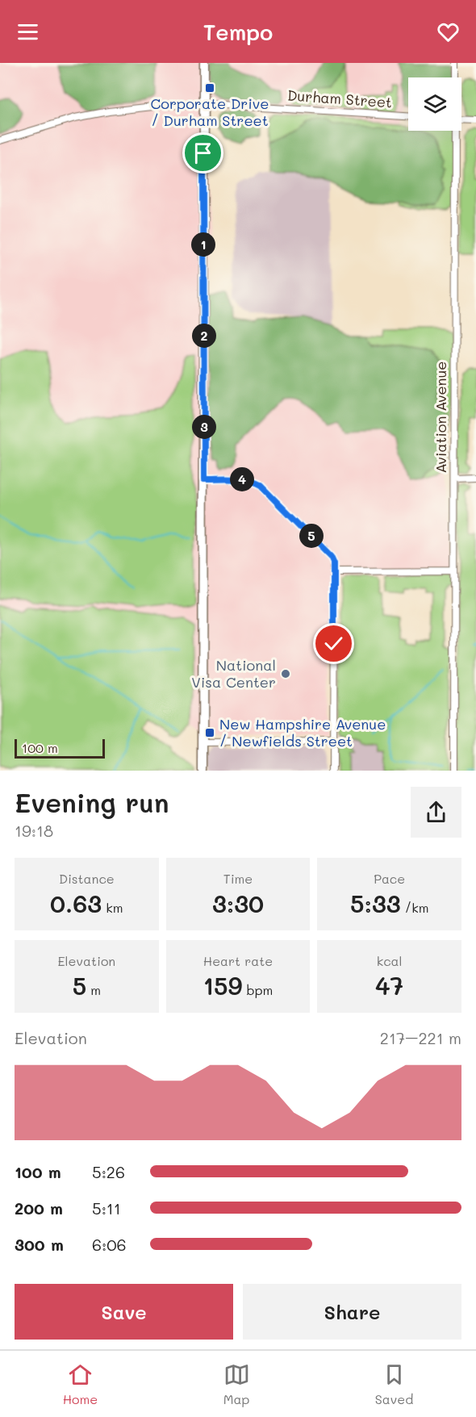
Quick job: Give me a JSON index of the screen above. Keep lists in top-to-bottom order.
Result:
{
  "streets": {
    "street": ["Durham Street", "Aviation Avenue"]
  },
  "places": {
    "transit": ["Corporate Drive / Durham Street", "New Hampshire Avenue / Newfields Street"],
    "other": ["National Visa Center"]
  },
  "scale_bar": "100 m",
  "page": {
    "header": "Tempo",
    "pins": [
      "1",
      "2",
      "3",
      "4",
      "5"
    ],
    "scale": "100 m",
    "heading": ["Evening run", "19:18"],
    "stats": [
      ["Distance", "0.63 km"],
      ["Time", "3:30"],
      ["Pace", "5:33 /km"],
      ["Elevation", "5 m"],
      ["Heart rate", "159 bpm"],
      ["kcal", "47"]
    ],
    "chart": ["Elevation", "217–221 m"],
    "list": [
      {
        "name": "100 m",
        "note": "5:26"
      },
      {
        "name": "200 m",
        "note": "5:11"
      },
      {
        "name": "300 m",
        "note": "6:06"
      }
    ],
    "buttons": ["Save", "Share"],
    "tabs": ["Home", "Map", "Saved"]
  }
}
